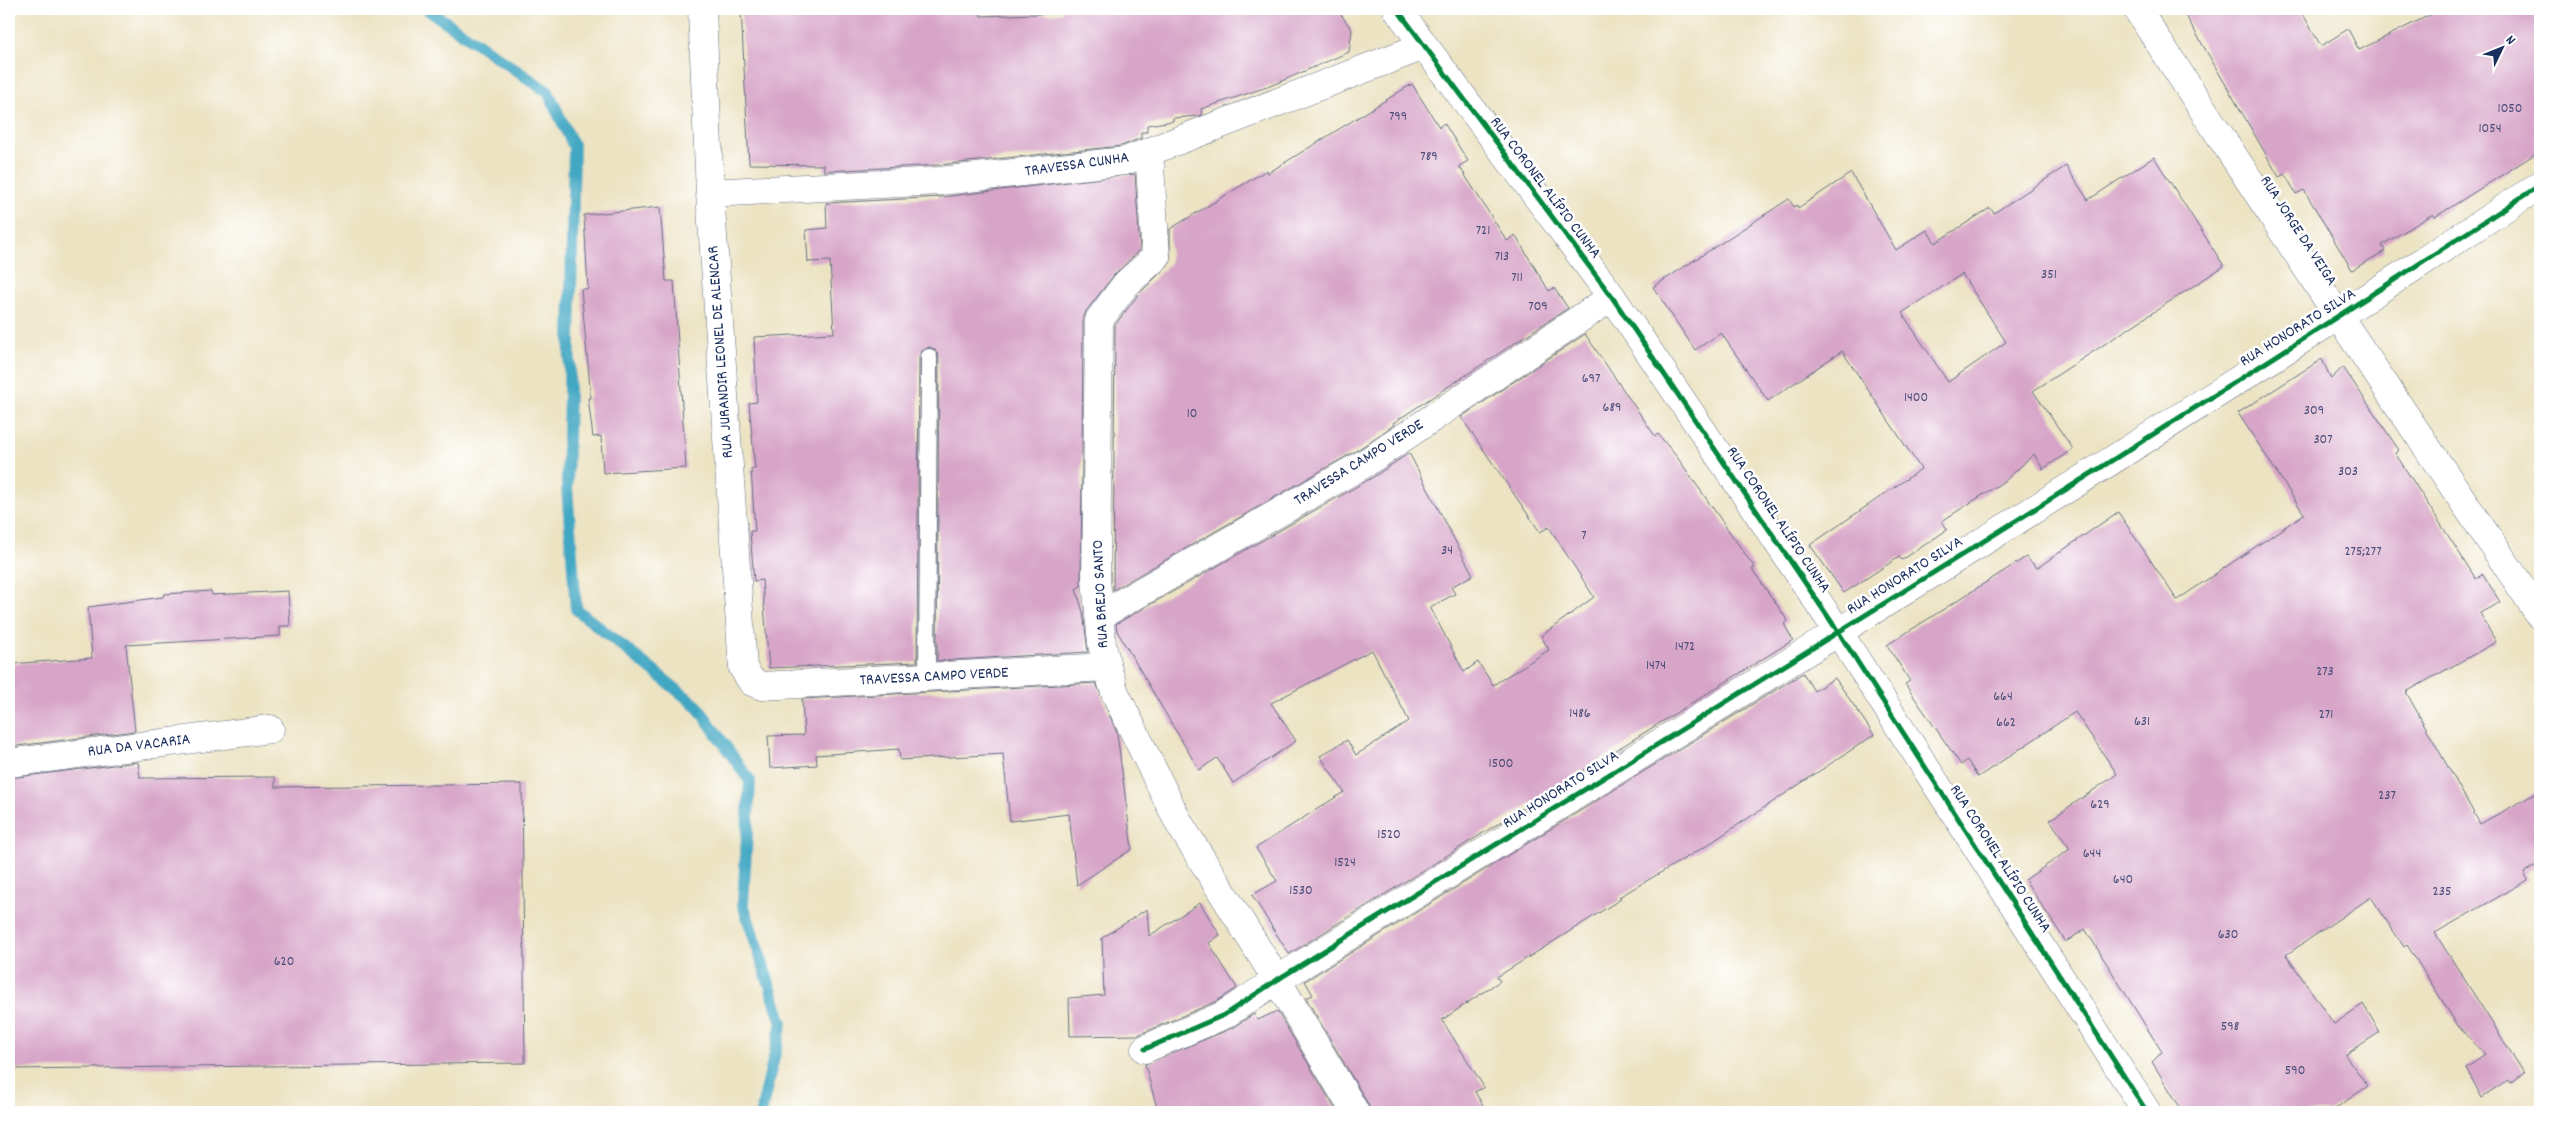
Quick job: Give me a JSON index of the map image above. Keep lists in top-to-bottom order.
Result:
{
  "streets": {
    "street": [
      "TRAVESSA CUNHA",
      "RUA CORONEL ALÍPIO CUNHA",
      "RUA JORGE DA VEIGA",
      "RUA HONORATO SILVA",
      "RUA JURANDIR LEONEL DE ALENCAR",
      "TRAVESSA CAMPO VERDE",
      "RUA BREJO SANTO",
      "RUA DA VACARIA"
    ]
  },
  "crossings": [
    ["TRAVESSA CUNHA", "RUA CORONEL ALÍPIO CUNHA"],
    ["TRAVESSA CUNHA", "RUA JURANDIR LEONEL DE ALENCAR"],
    ["TRAVESSA CUNHA", "RUA BREJO SANTO"],
    ["RUA CORONEL ALÍPIO CUNHA", "RUA HONORATO SILVA"],
    ["RUA CORONEL ALÍPIO CUNHA", "TRAVESSA CAMPO VERDE"],
    ["RUA JORGE DA VEIGA", "RUA HONORATO SILVA"],
    ["RUA HONORATO SILVA", "RUA BREJO SANTO"],
    ["RUA JURANDIR LEONEL DE ALENCAR", "TRAVESSA CAMPO VERDE"],
    ["TRAVESSA CAMPO VERDE", "RUA BREJO SANTO"]
  ],
  "house_numbers": [
    "1050",
    "799",
    "1054",
    "789",
    "721",
    "713",
    "351",
    "711",
    "709",
    "697",
    "1400",
    "689",
    "309",
    "10",
    "307",
    "303",
    "7",
    "34",
    "275;277",
    "1472",
    "1474",
    "273",
    "664",
    "1486",
    "271",
    "631",
    "662",
    "1500",
    "237",
    "629",
    "1520",
    "644",
    "1524",
    "640",
    "1530",
    "235",
    "630",
    "620",
    "598",
    "590"
  ],
  "north": "top right"
}
